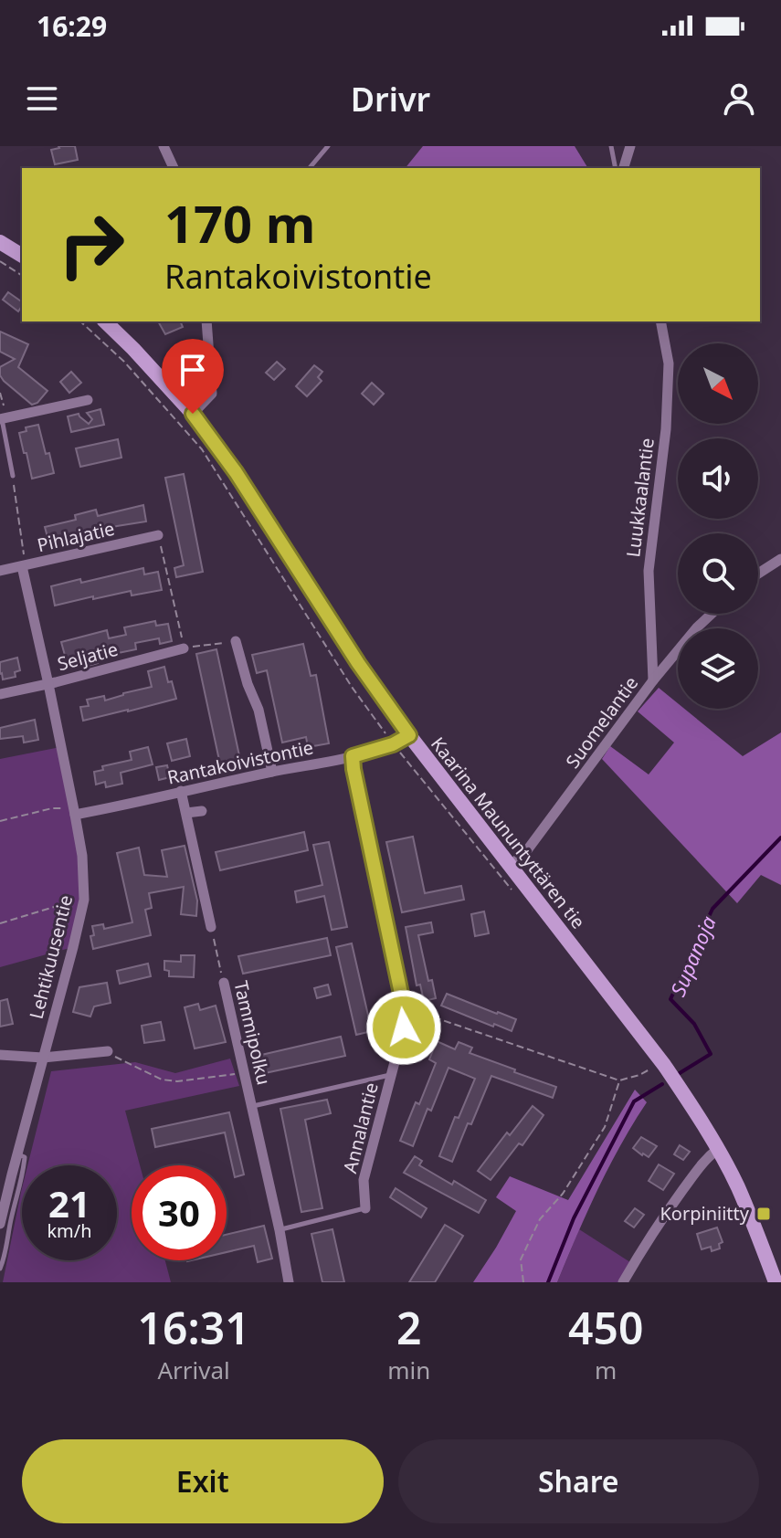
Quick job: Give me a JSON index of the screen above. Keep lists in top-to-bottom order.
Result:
{
  "streets": {
    "main road": ["Kaarina Maununtyttären tie"],
    "street": [
      "Luukkaalantie",
      "Pihlajatie",
      "Seljatie",
      "Suomelantie",
      "Rantakoivistontie",
      "Lehtikuusentie",
      "Tammipolku",
      "Annalantie"
    ]
  },
  "crossings": [
    ["Luukkaalantie", "Suomelantie"],
    ["Pihlajatie", "Lehtikuusentie"],
    ["Seljatie", "Lehtikuusentie"],
    ["Suomelantie", "Kaarina Maununtyttären tie"],
    ["Rantakoivistontie", "Kaarina Maununtyttären tie"],
    ["Rantakoivistontie", "Lehtikuusentie"],
    ["Rantakoivistontie", "Annalantie"]
  ],
  "water": ["Supanoja"],
  "places": {
    "transit": ["Korpiniitty"]
  },
  "north": "bottom right",
  "page": {
    "status": "16:29",
    "header": "Drivr",
    "turn": ["170 m", "Rantakoivistontie"],
    "speed": "21 km/h",
    "limit": "30",
    "eta": [
      "16:31",
      "Arrival",
      "2",
      "min",
      "450",
      "m"
    ],
    "buttons": ["Exit", "Share"]
  }
}
